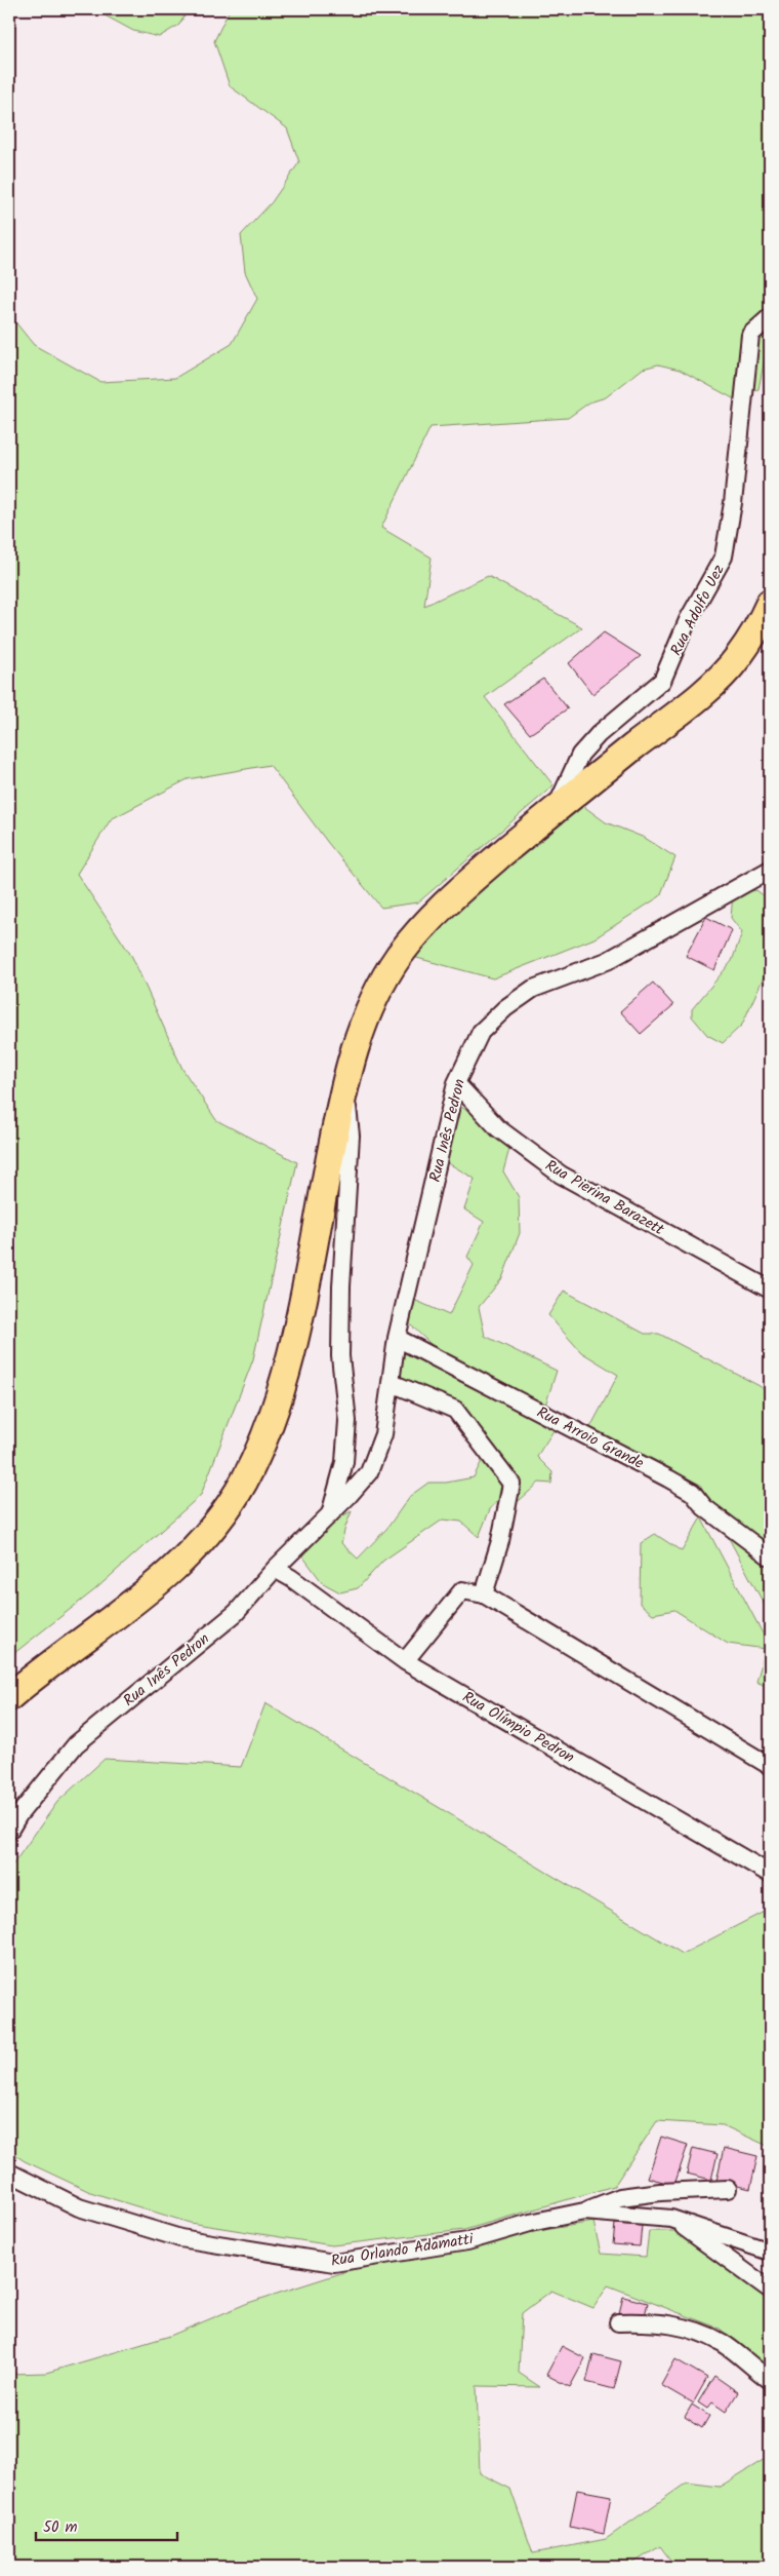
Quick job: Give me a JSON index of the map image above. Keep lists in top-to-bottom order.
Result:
{
  "streets": {
    "street": [
      "Rua Adolfo Uez",
      "Rua Inês Pedron",
      "Rua Pierina Barazett",
      "Rua Arroio Grande",
      "Rua Olímpio Pedron",
      "Rua Orlando Adamatti"
    ]
  },
  "crossings": [
    ["Rua Inês Pedron", "Rua Pierina Barazett"],
    ["Rua Inês Pedron", "Rua Arroio Grande"],
    ["Rua Inês Pedron", "Rua Olímpio Pedron"]
  ],
  "scale_bar": "50 m"
}
